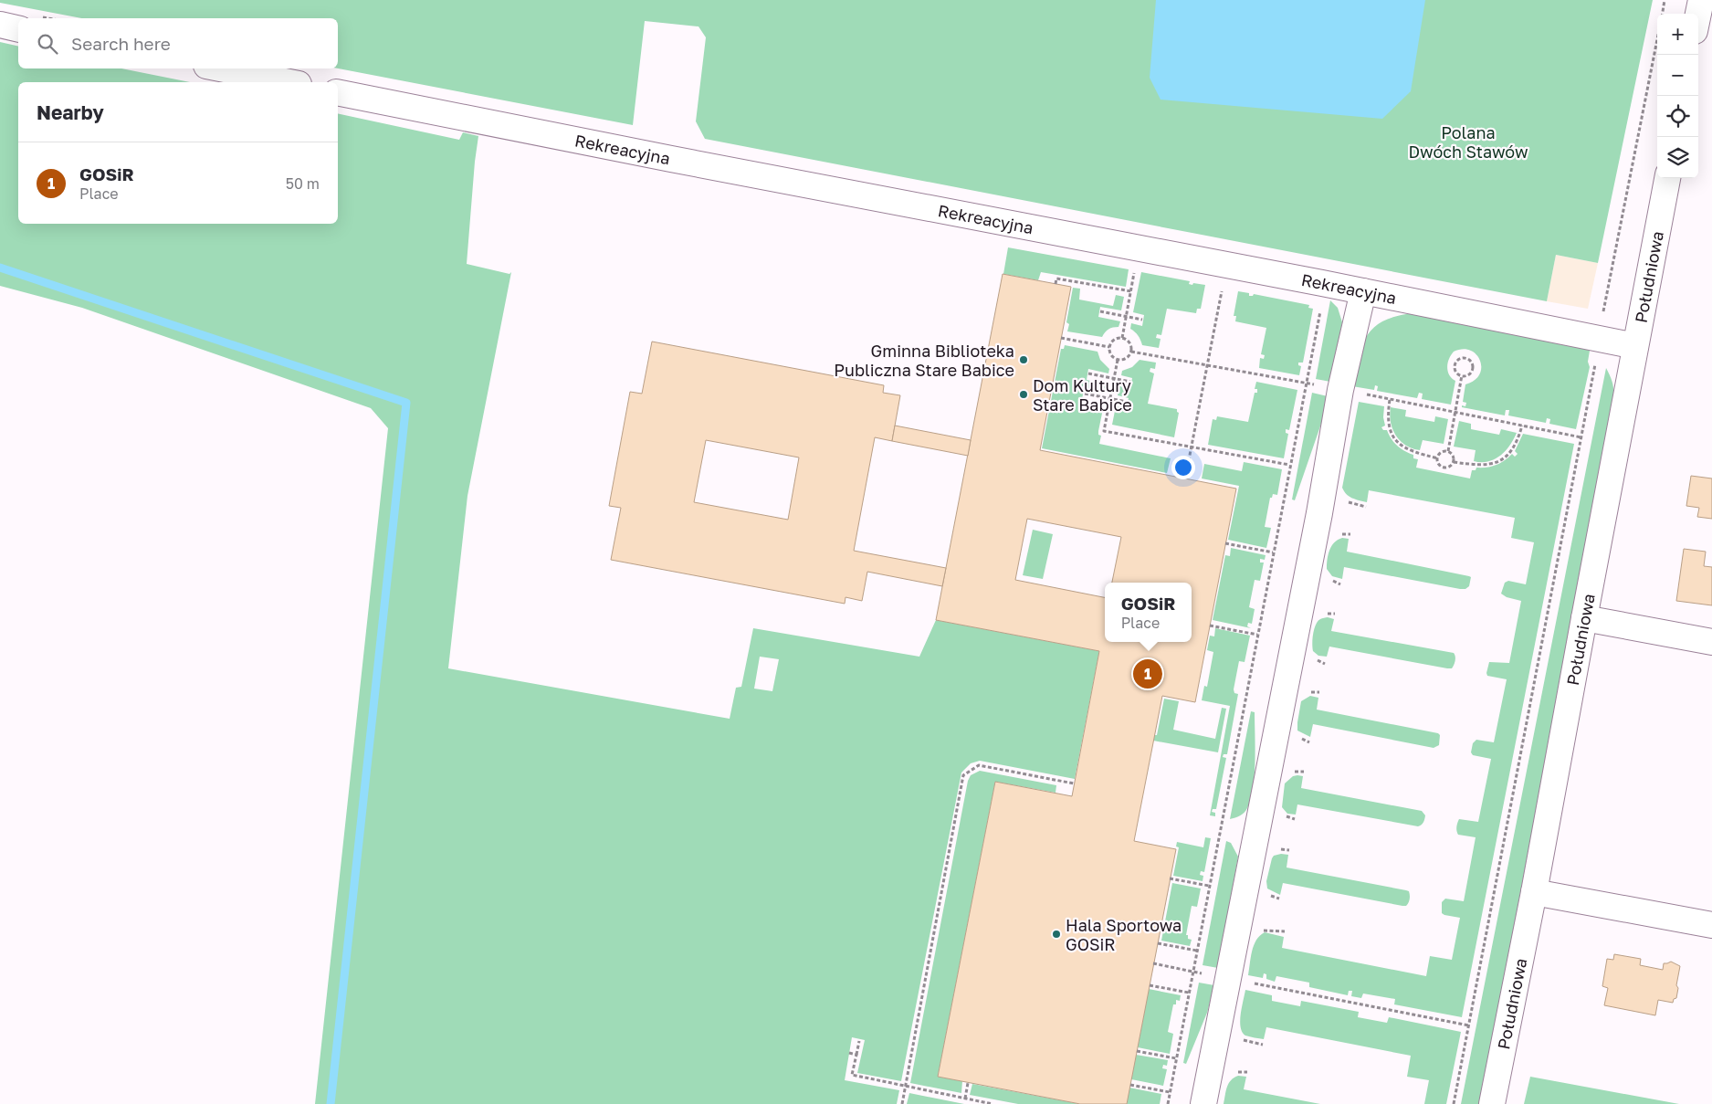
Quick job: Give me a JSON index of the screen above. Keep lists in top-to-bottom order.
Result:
{
  "streets": {
    "street": ["Rekreacyjna", "Południowa"]
  },
  "crossings": [
    ["Rekreacyjna", "Południowa"]
  ],
  "parks": ["Polana Dwóch Stawów"],
  "places": ["Gminna Biblioteka Publiczna Stare Babice", "Dom Kultury Stare Babice", "Hala Sportowa GOSiR"],
  "page": {
    "map_buttons": ["+", "−"],
    "search": "Search here",
    "heading": "Nearby",
    "list": [
      {
        "mark": "1",
        "name": "GOSiR",
        "note": "Place",
        "value": "50 m"
      }
    ],
    "popup": ["GOSiR", "Place"],
    "pins": "1"
  }
}
